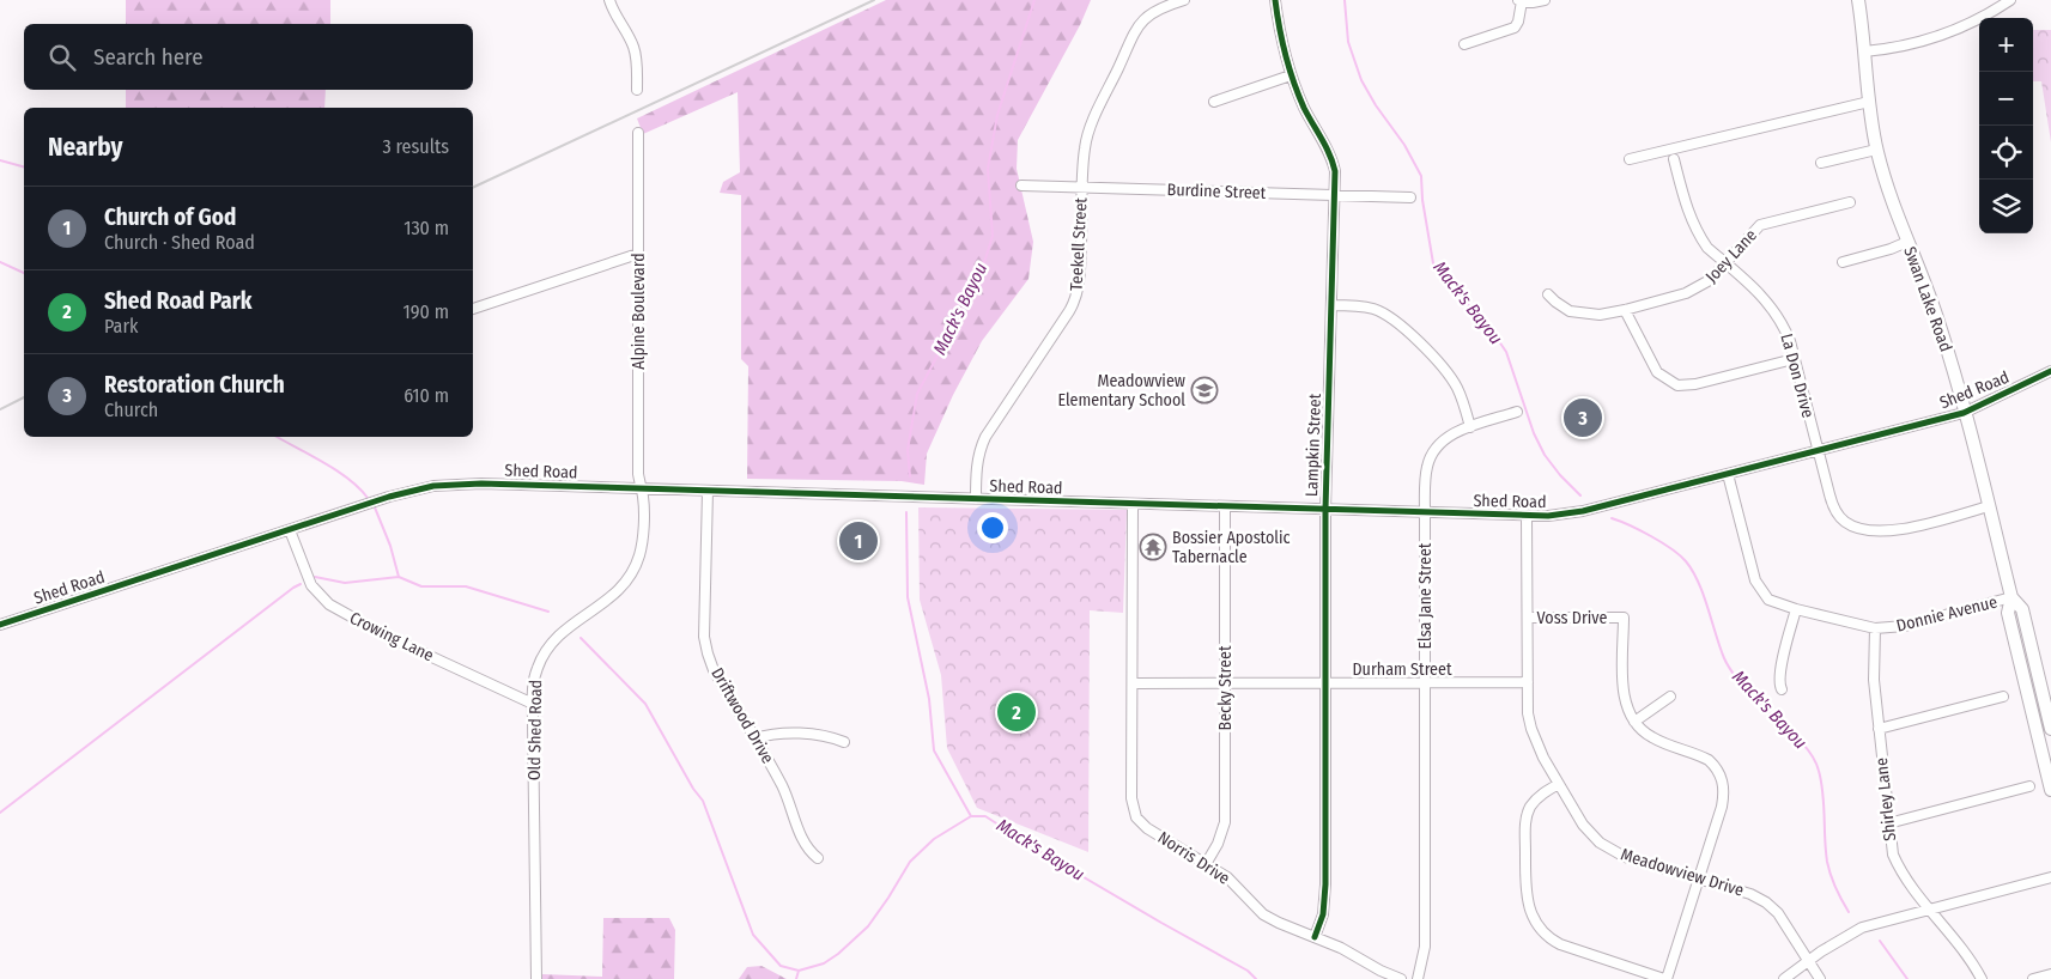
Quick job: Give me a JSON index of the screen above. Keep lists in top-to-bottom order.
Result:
{
  "streets": {
    "main road": ["Swan Lake Road"],
    "street": [
      "Burdine Street",
      "Teekell Street",
      "Joey Lane",
      "Alpine Boulevard",
      "La Don Drive",
      "Shed Road",
      "Lampkin Street",
      "Elsa Jane Street",
      "Donnie Avenue",
      "Voss Drive",
      "Crowing Lane",
      "Durham Street",
      "Becky Street",
      "Driftwood Drive",
      "Old Shed Road",
      "Shirley Lane",
      "Norris Drive",
      "Meadowview Drive"
    ]
  },
  "crossings": [
    ["Burdine Street", "Teekell Street"],
    ["Burdine Street", "Lampkin Street"],
    ["Teekell Street", "Shed Road"],
    ["Joey Lane", "La Don Drive"],
    ["Swan Lake Road", "La Don Drive"],
    ["Swan Lake Road", "Shed Road"],
    ["Swan Lake Road", "Donnie Avenue"],
    ["Alpine Boulevard", "Shed Road"],
    ["Alpine Boulevard", "Old Shed Road"],
    ["La Don Drive", "Shed Road"],
    ["Shed Road", "Lampkin Street"],
    ["Shed Road", "Elsa Jane Street"],
    ["Shed Road", "Donnie Avenue"],
    ["Shed Road", "Crowing Lane"],
    ["Shed Road", "Becky Street"],
    ["Shed Road", "Driftwood Drive"],
    ["Shed Road", "Old Shed Road"],
    ["Shed Road", "Norris Drive"],
    ["Shed Road", "Meadowview Drive"],
    ["Lampkin Street", "Durham Street"],
    ["Lampkin Street", "Norris Drive"],
    ["Elsa Jane Street", "Durham Street"],
    ["Donnie Avenue", "Shirley Lane"],
    ["Voss Drive", "Meadowview Drive"],
    ["Crowing Lane", "Old Shed Road"],
    ["Durham Street", "Becky Street"],
    ["Durham Street", "Norris Drive"],
    ["Durham Street", "Meadowview Drive"],
    ["Becky Street", "Norris Drive"]
  ],
  "water": ["Mack's Bayou"],
  "places": {
    "school or university": ["Meadowview Elementary School"],
    "temple": ["Bossier Apostolic Tabernacle"]
  },
  "page": {
    "map_buttons": ["+", "−"],
    "search": "Search here",
    "heading": ["Nearby", "3 results"],
    "list": [
      {
        "mark": "1",
        "name": "Church of God",
        "note": "Church · Shed Road",
        "value": "130 m"
      },
      {
        "mark": "2",
        "name": "Shed Road Park",
        "note": "Park",
        "value": "190 m"
      },
      {
        "mark": "3",
        "name": "Restoration Church",
        "note": "Church",
        "value": "610 m"
      }
    ],
    "pins": ["3", "1", "2"]
  }
}
